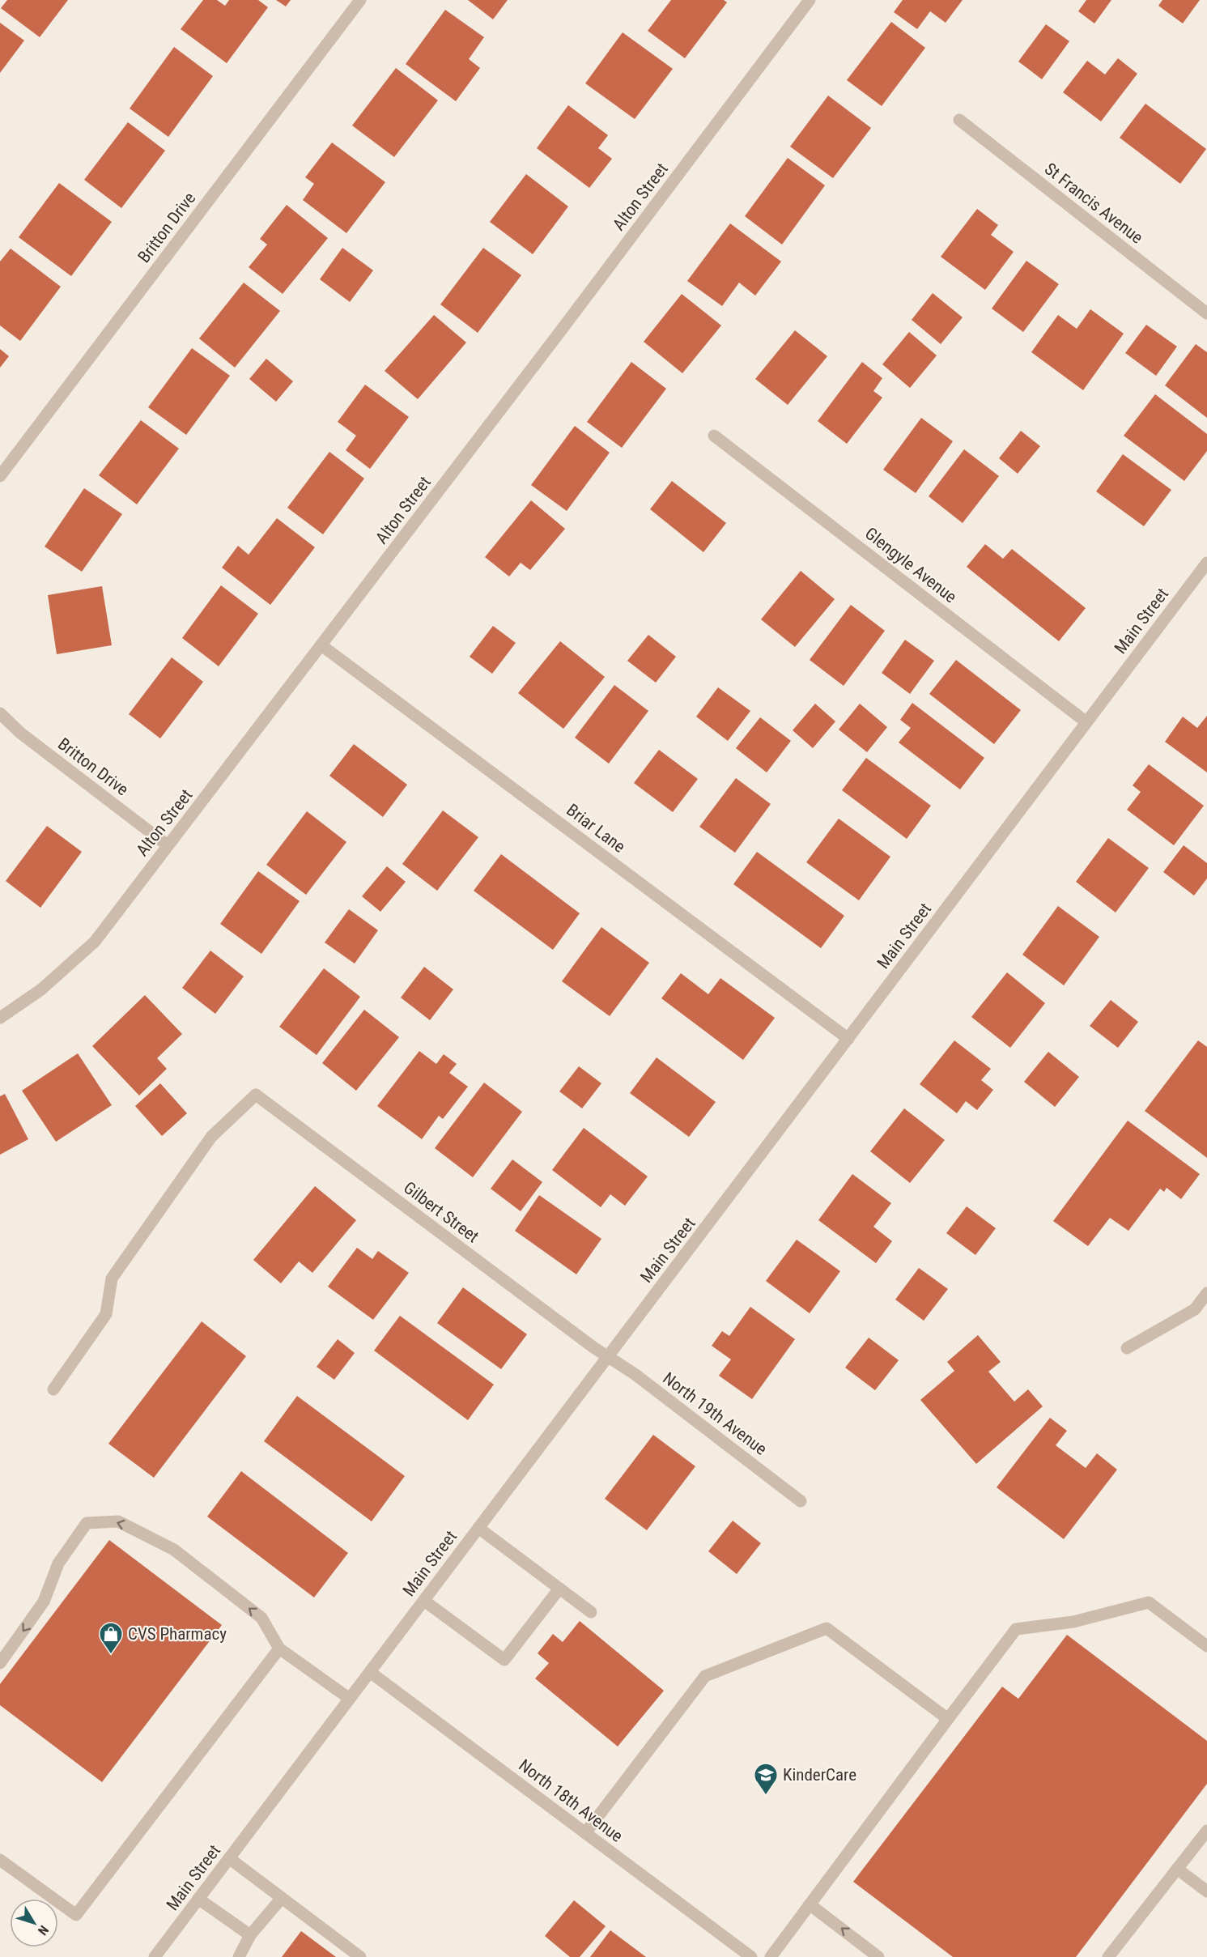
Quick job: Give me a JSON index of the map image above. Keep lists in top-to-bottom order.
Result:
{
  "streets": {
    "street": [
      "Alton Street",
      "St Francis Avenue",
      "Britton Drive",
      "Glengyle Avenue",
      "Main Street",
      "Briar Lane",
      "Gilbert Street",
      "North 19th Avenue",
      "North 18th Avenue"
    ]
  },
  "crossings": [
    ["Alton Street", "Britton Drive"],
    ["Alton Street", "Briar Lane"],
    ["Glengyle Avenue", "Main Street"],
    ["Main Street", "Briar Lane"],
    ["Main Street", "Gilbert Street"],
    ["Main Street", "North 19th Avenue"],
    ["Main Street", "North 18th Avenue"],
    ["Gilbert Street", "North 19th Avenue"]
  ],
  "places": {
    "shop": ["CVS Pharmacy"],
    "school or university": ["KinderCare"]
  },
  "north": "bottom right"
}
